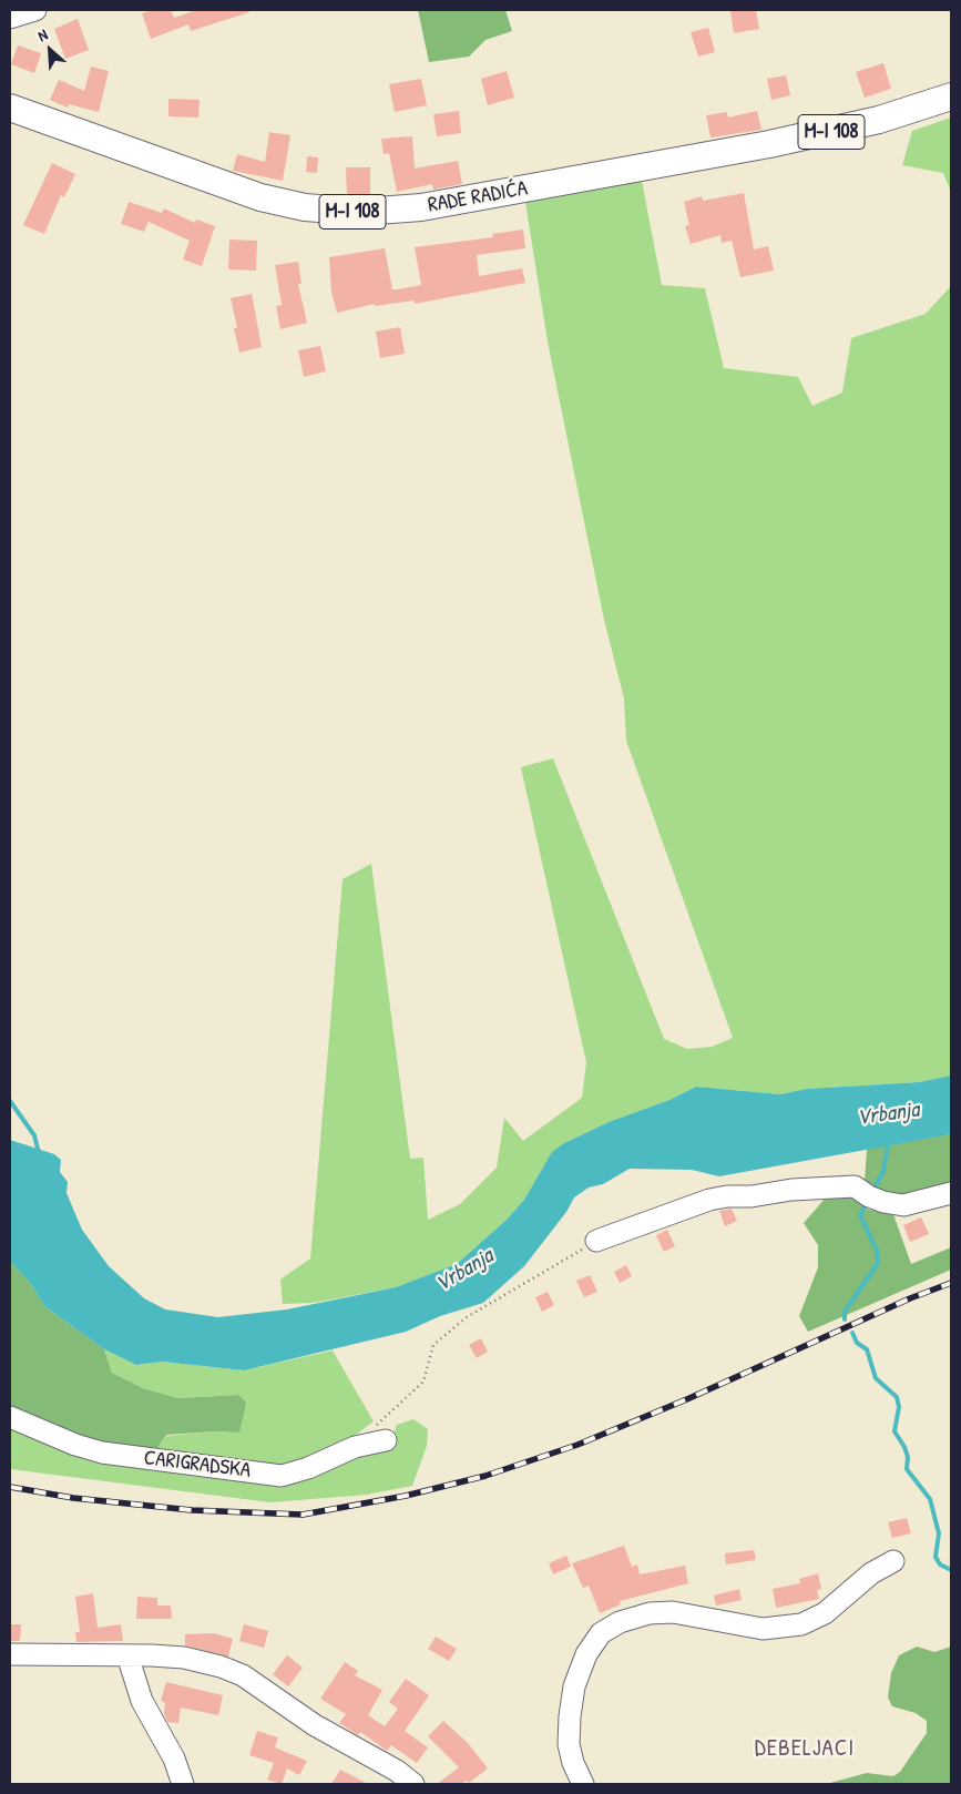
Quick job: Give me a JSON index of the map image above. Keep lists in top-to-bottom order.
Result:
{
  "streets": {
    "main road": ["M-I 108", "RADE RADIĆA"],
    "street": ["CARIGRADSKA"]
  },
  "districts": ["DEBELJACI"],
  "water": ["Vrbanja"],
  "north": "top left"
}
